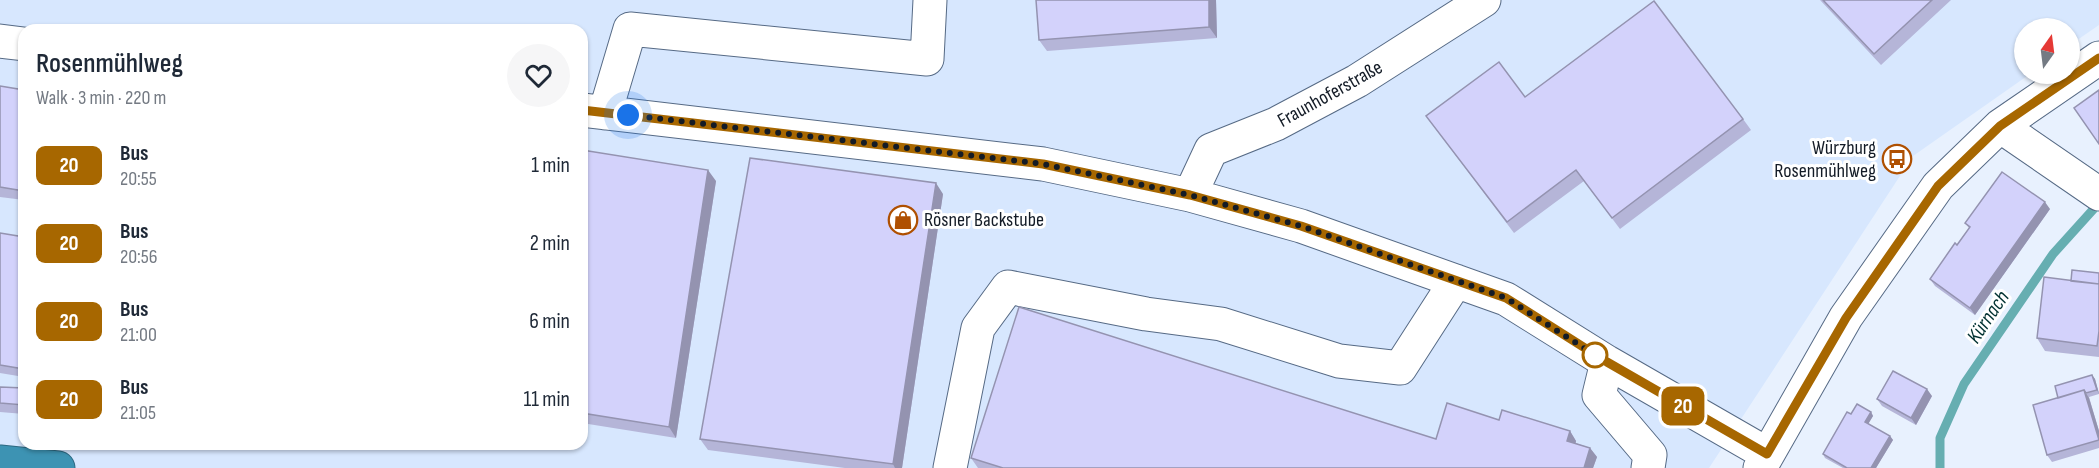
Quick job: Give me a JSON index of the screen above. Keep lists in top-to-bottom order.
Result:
{
  "streets": {
    "street": ["Fraunhoferstraße"]
  },
  "water": ["Kürnach"],
  "places": {
    "bus stop": ["Würzburg Rosenmühlweg"],
    "shop": ["Rösner Backstube"]
  },
  "lines": ["bus line 20"],
  "north": "top",
  "page": {
    "on_map": "20",
    "heading": ["Rosenmühlweg", "Walk · 3 min · 220 m"],
    "list": [
      {
        "mark": "20",
        "name": "Bus",
        "note": "20:55",
        "value": "1 min"
      },
      {
        "mark": "20",
        "name": "Bus",
        "note": "20:56",
        "value": "2 min"
      },
      {
        "mark": "20",
        "name": "Bus",
        "note": "21:00",
        "value": "6 min"
      },
      {
        "mark": "20",
        "name": "Bus",
        "note": "21:05",
        "value": "11 min"
      }
    ]
  }
}
